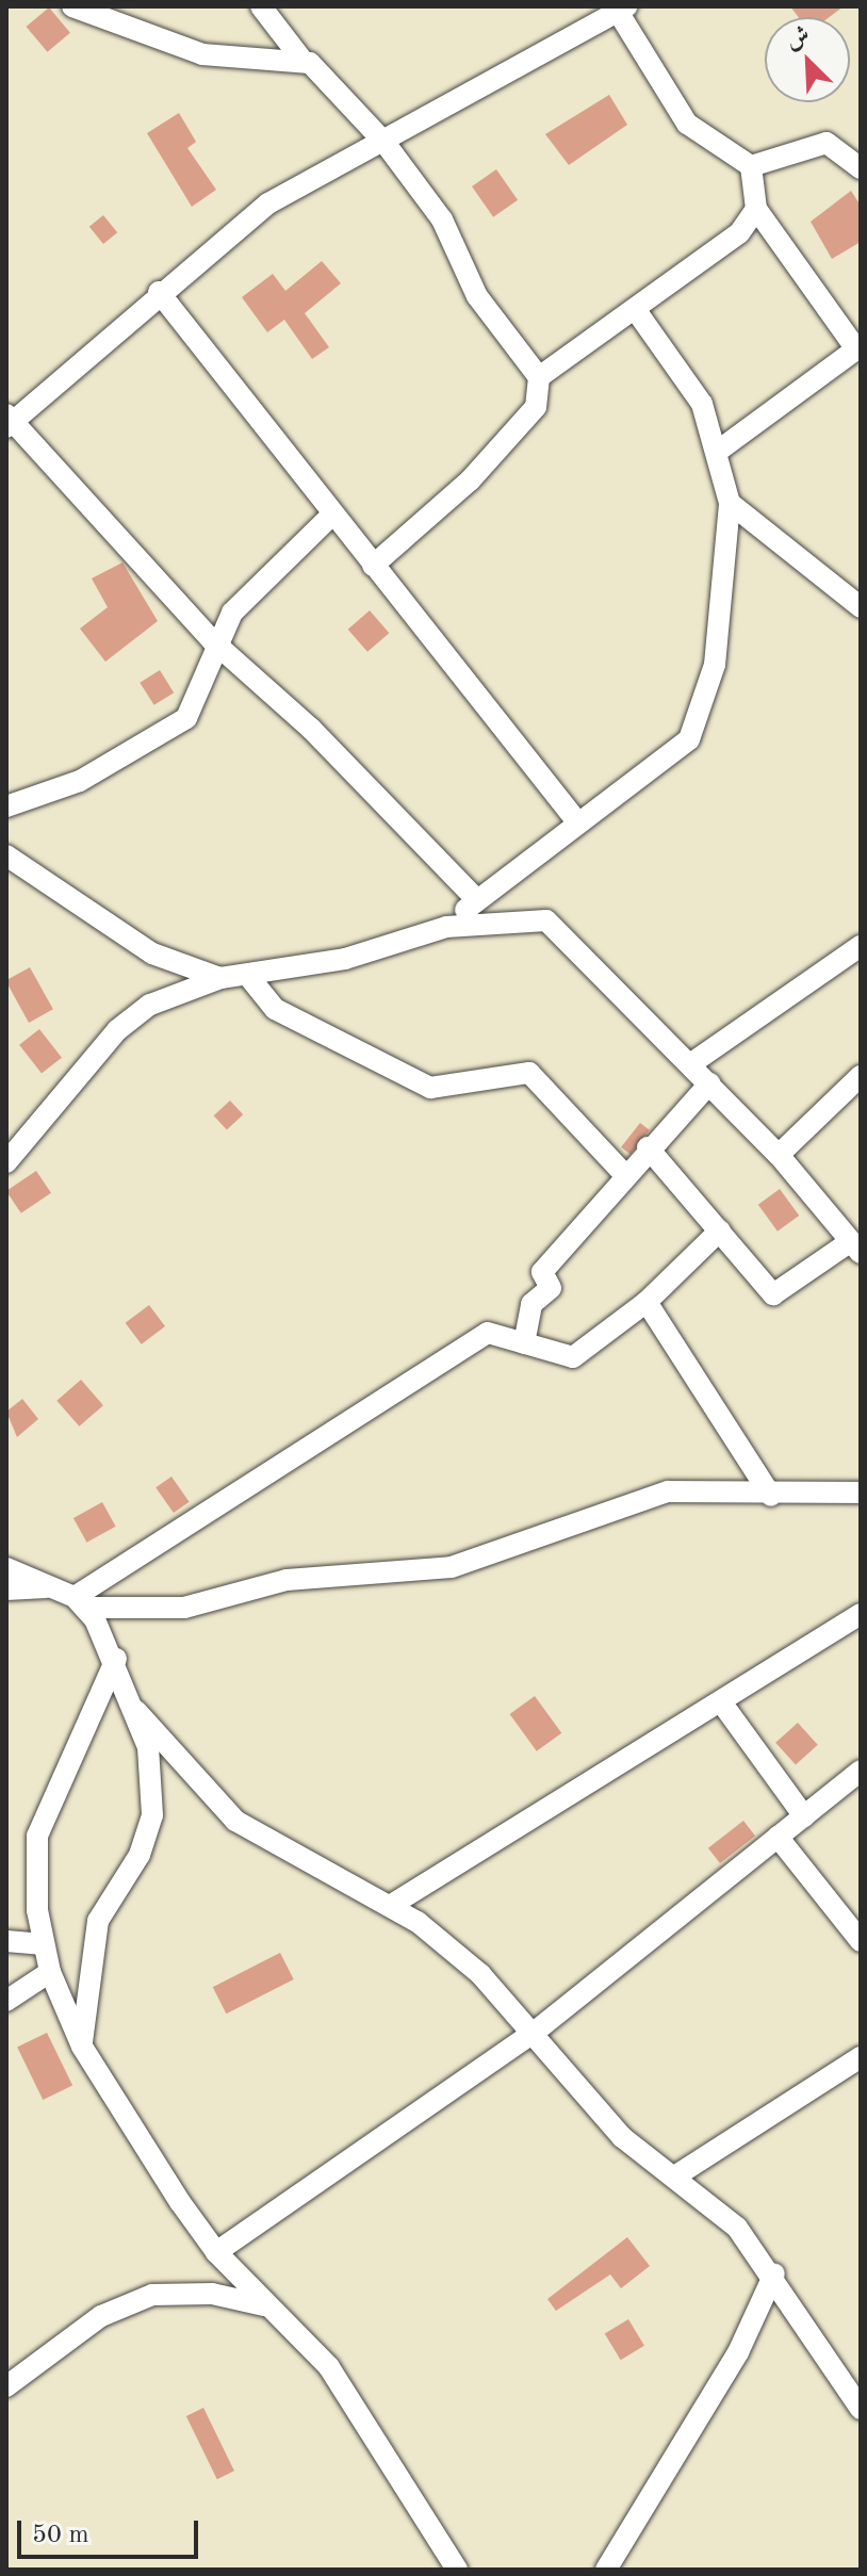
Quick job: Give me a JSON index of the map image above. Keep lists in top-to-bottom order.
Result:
{
  "scale_bar": "50 m",
  "north": "top left"
}
